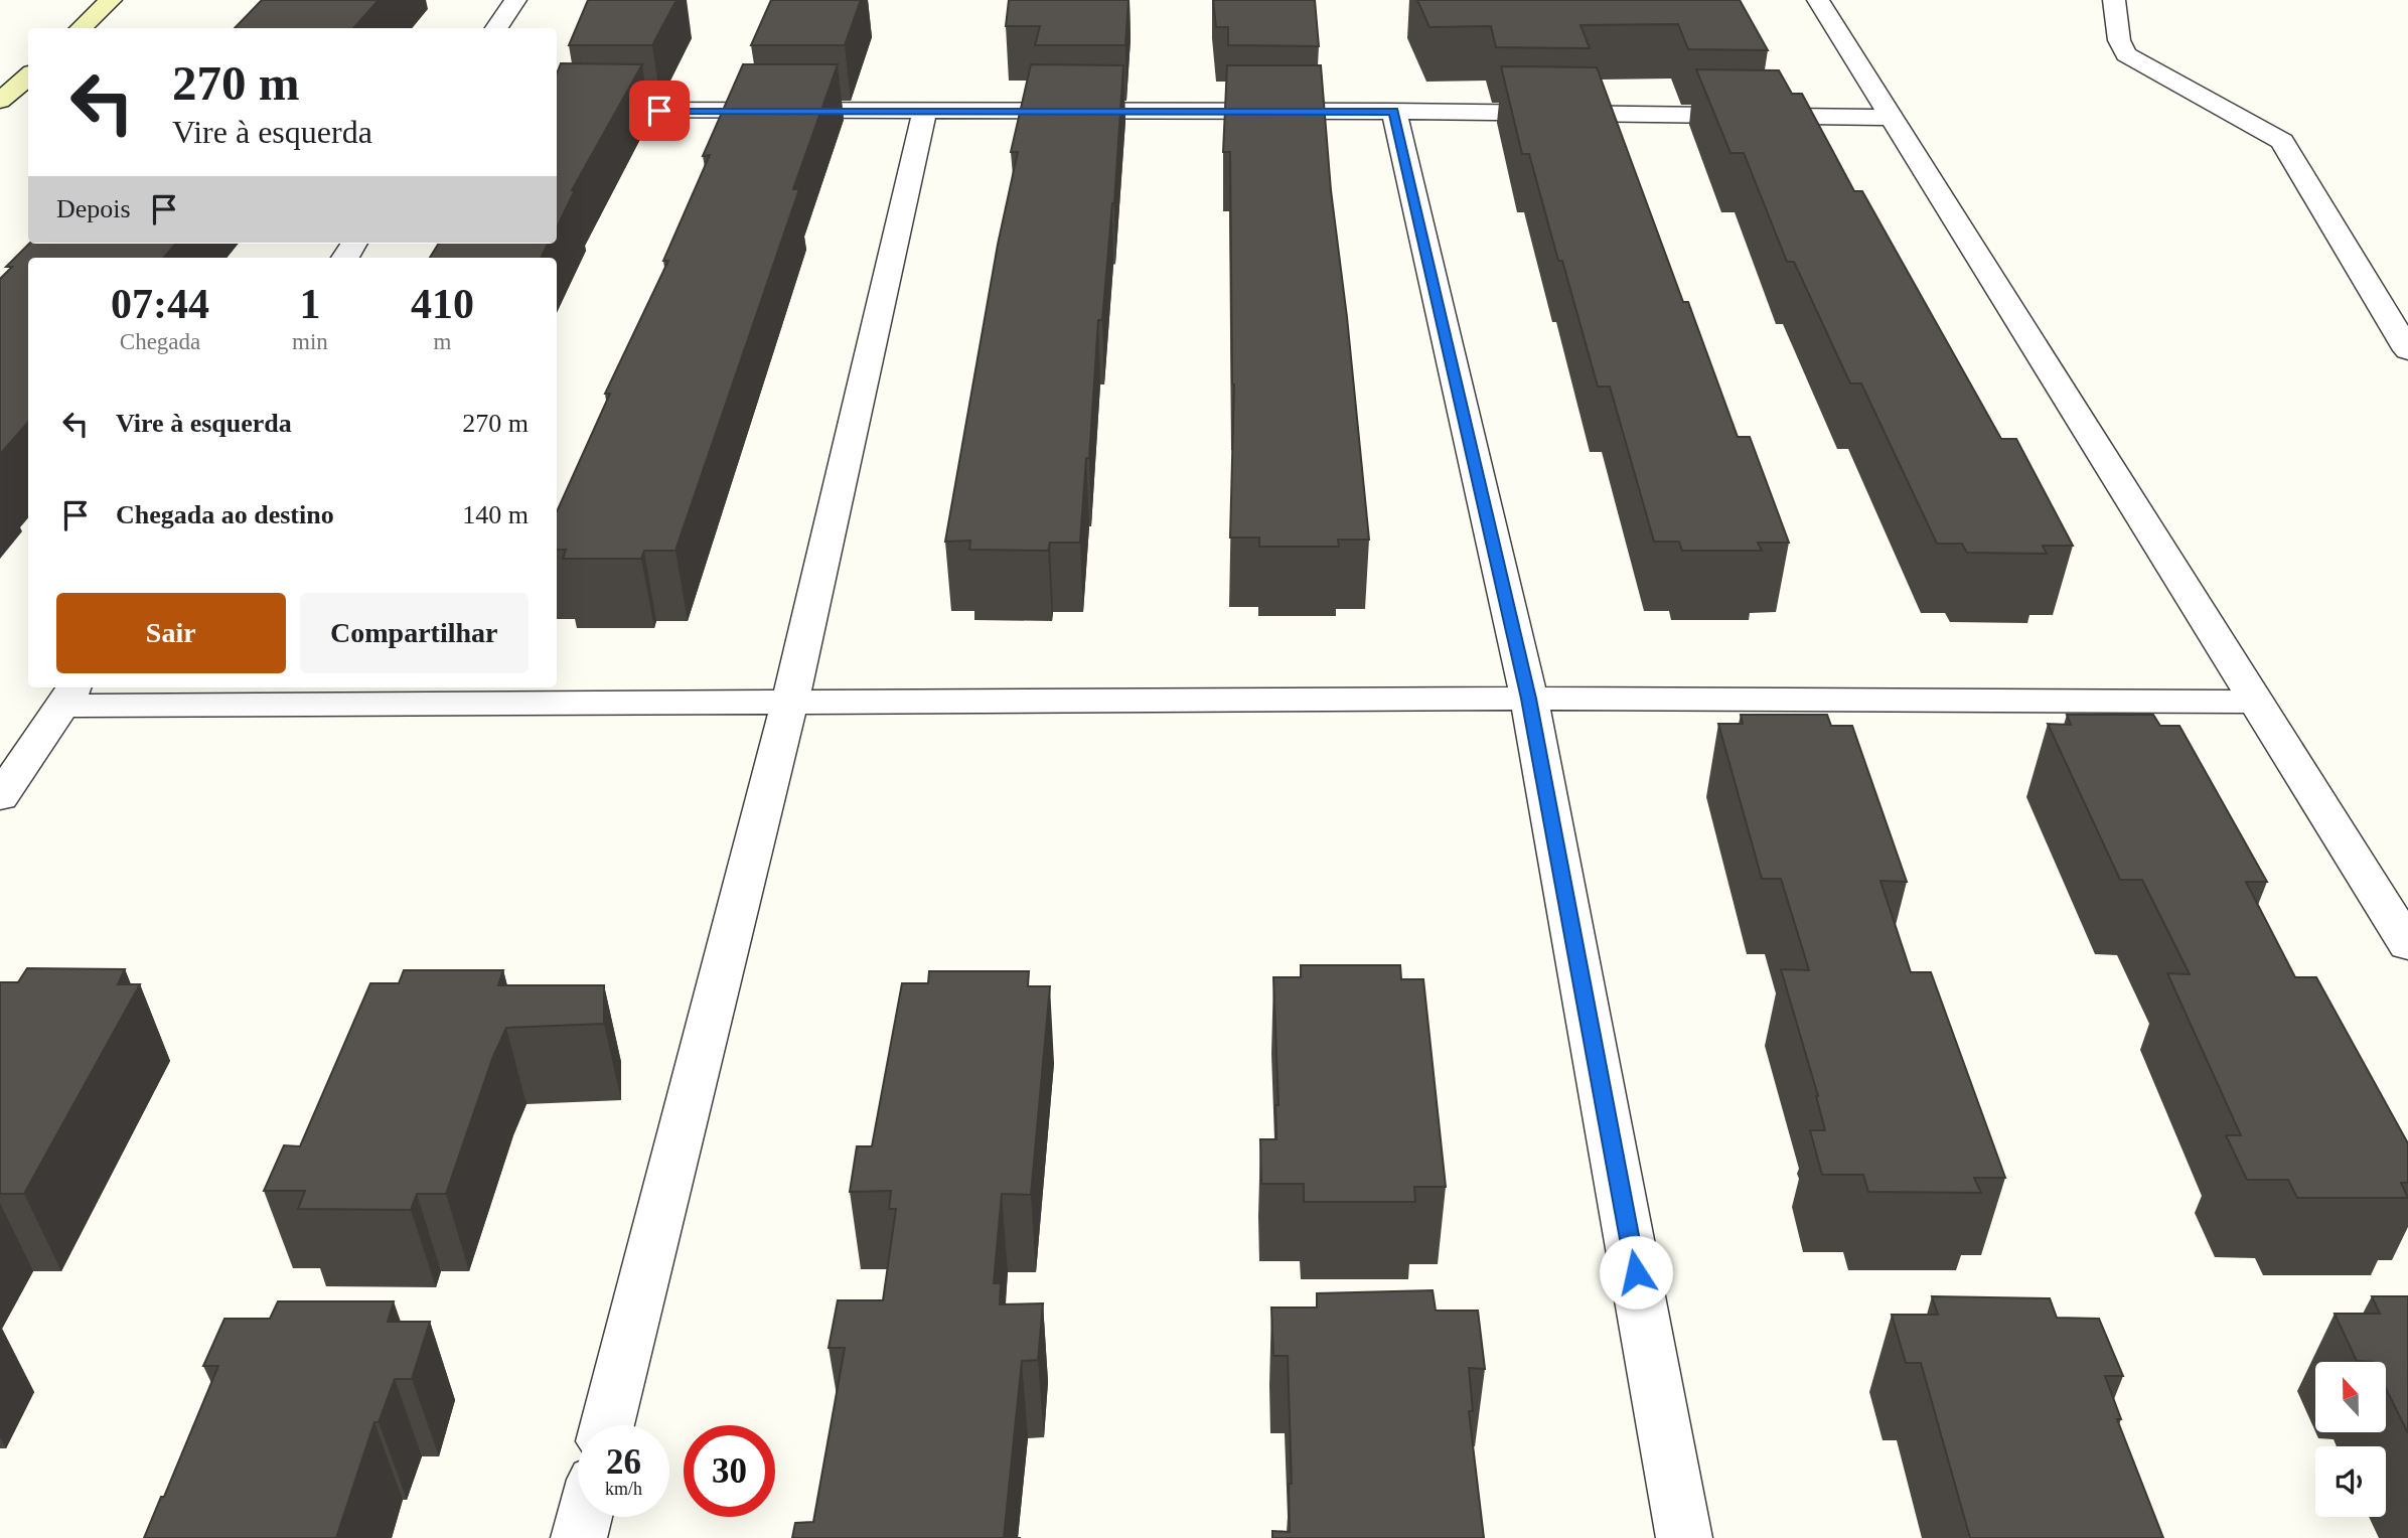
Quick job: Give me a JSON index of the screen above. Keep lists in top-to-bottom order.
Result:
{
  "north": "top",
  "page": {
    "turn": ["270 m", "Vire à esquerda"],
    "then": "Depois",
    "eta": [
      "07:44",
      "Chegada",
      "1",
      "min",
      "410",
      "m"
    ],
    "list": [
      {
        "name": "Vire à esquerda",
        "value": "270 m"
      },
      {
        "name": "Chegada ao destino",
        "value": "140 m"
      }
    ],
    "buttons": ["Sair", "Compartilhar"],
    "speed": "26 km/h",
    "limit": "30"
  }
}
